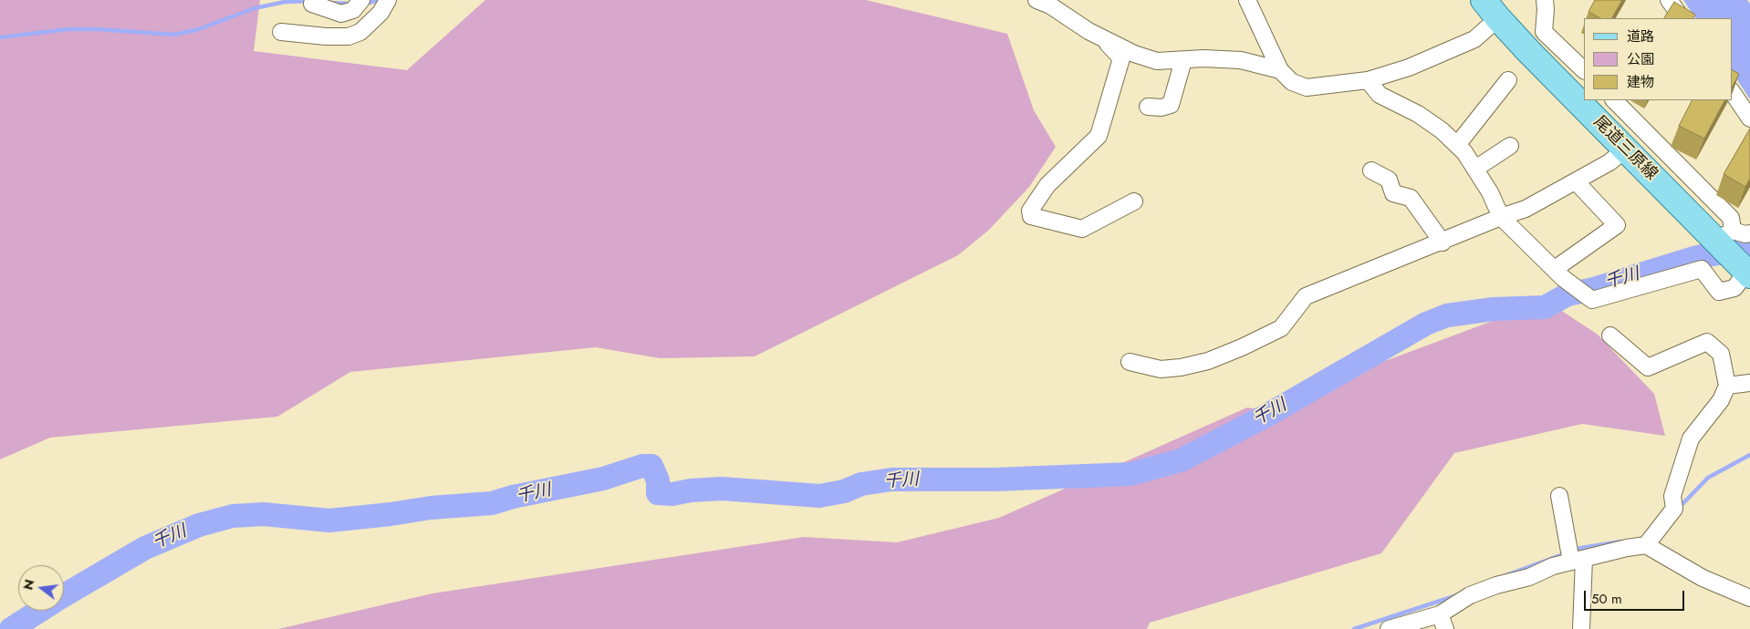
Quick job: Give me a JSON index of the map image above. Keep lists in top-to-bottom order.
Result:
{
  "streets": {
    "main road": ["尾道三原線"]
  },
  "water": ["千川"],
  "legend": ["道路", "公園", "建物"],
  "scale_bar": "50 m",
  "north": "left"
}
